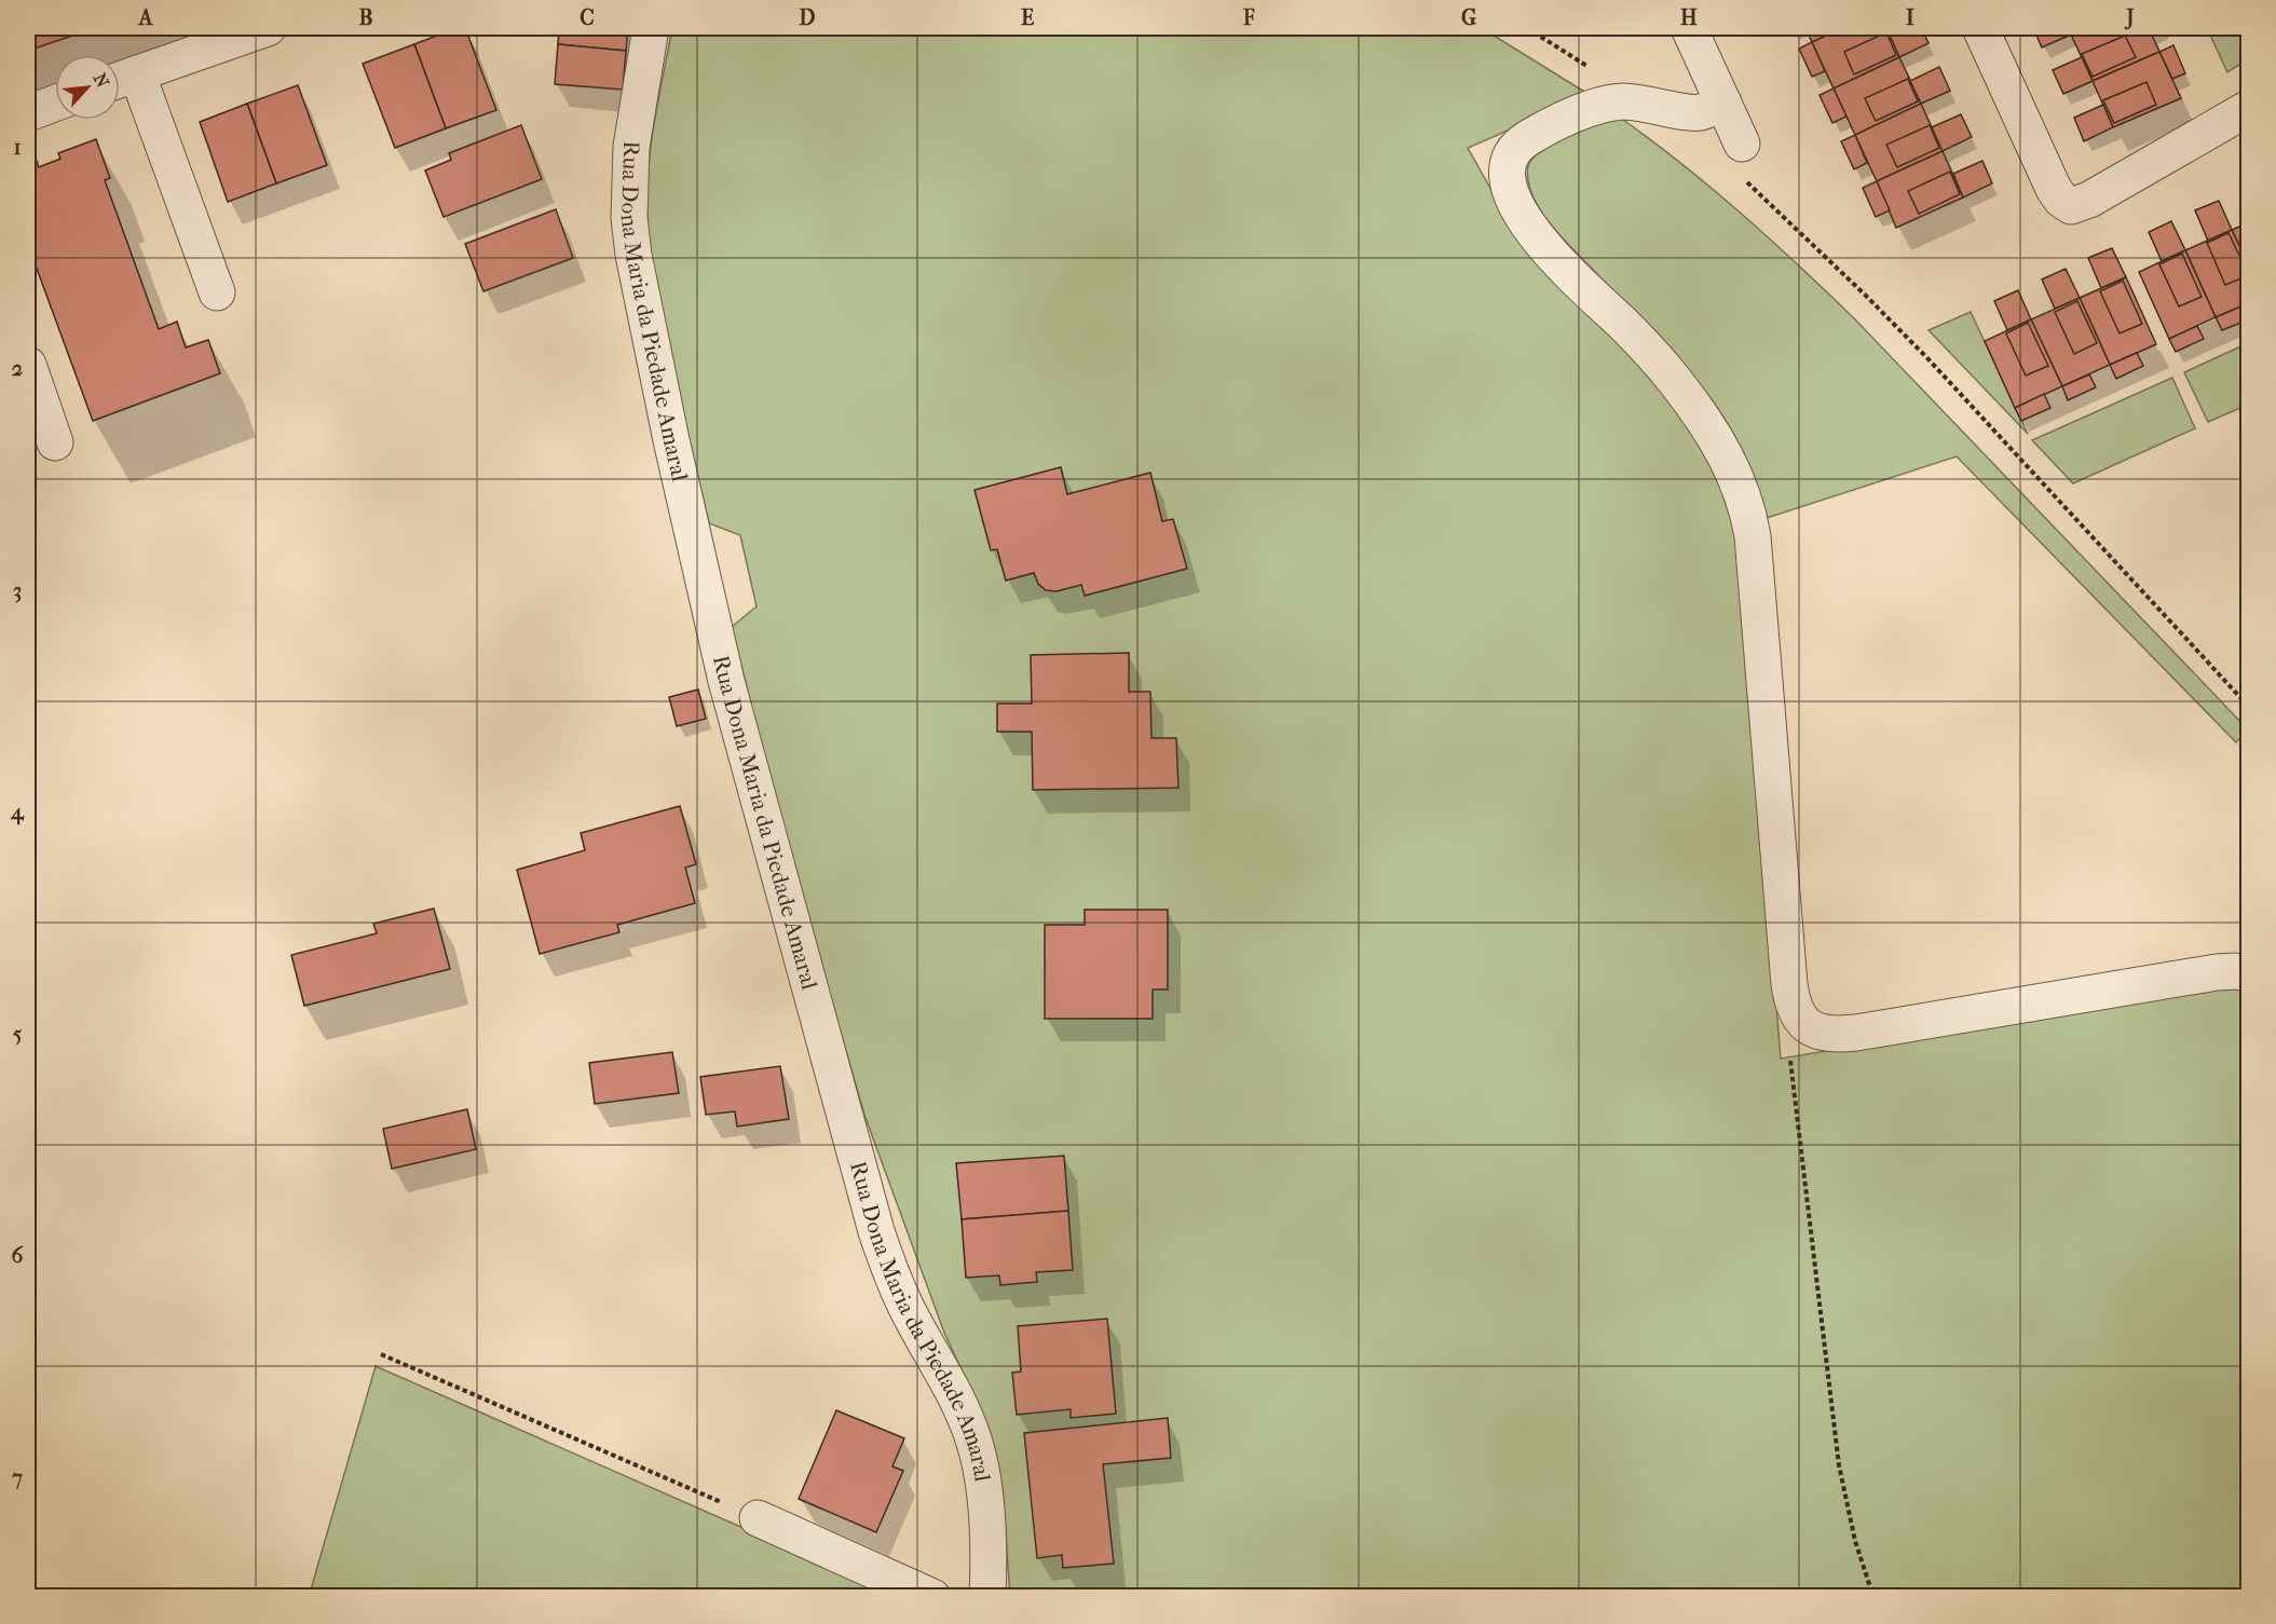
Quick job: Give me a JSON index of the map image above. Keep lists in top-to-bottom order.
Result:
{
  "streets": {
    "street": ["Rua Dona Maria da Piedade Amaral"]
  },
  "north": "top right",
  "grid": {
    "columns": [
      "A",
      "B",
      "C",
      "D",
      "E",
      "F",
      "G",
      "H",
      "I",
      "J"
    ],
    "rows": [
      "1",
      "2",
      "3",
      "4",
      "5",
      "6",
      "7"
    ]
  }
}
